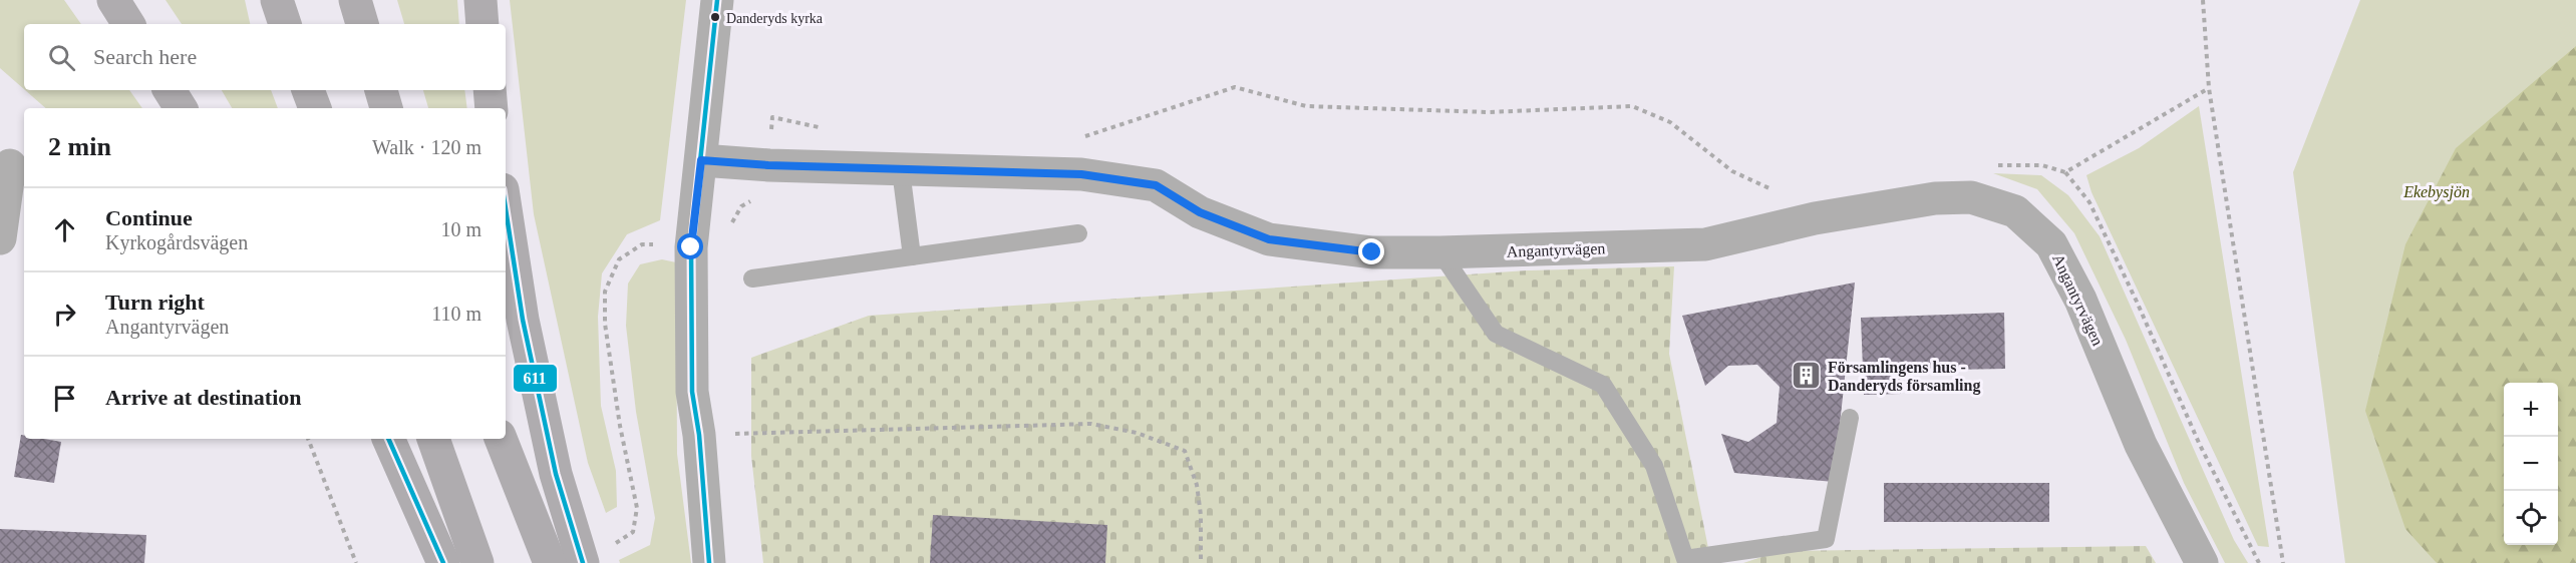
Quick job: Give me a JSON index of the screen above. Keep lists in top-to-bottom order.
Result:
{
  "streets": {
    "street": ["Angantyrvägen"]
  },
  "parks": ["Ekebysjön"],
  "places": {
    "other": ["Danderyds kyrka"],
    "building": ["Församlingens hus - Danderyds församling"]
  },
  "lines": ["transit line 611"],
  "page": {
    "search": "Search here",
    "heading": ["2 min", "Walk · 120 m"],
    "list": [
      ["Continue", "Kyrkogårdsvägen", "10 m"],
      ["Turn right", "Angantyrvägen", "110 m"],
      "Arrive at destination"
    ],
    "map_buttons": ["+", "−"]
  }
}
